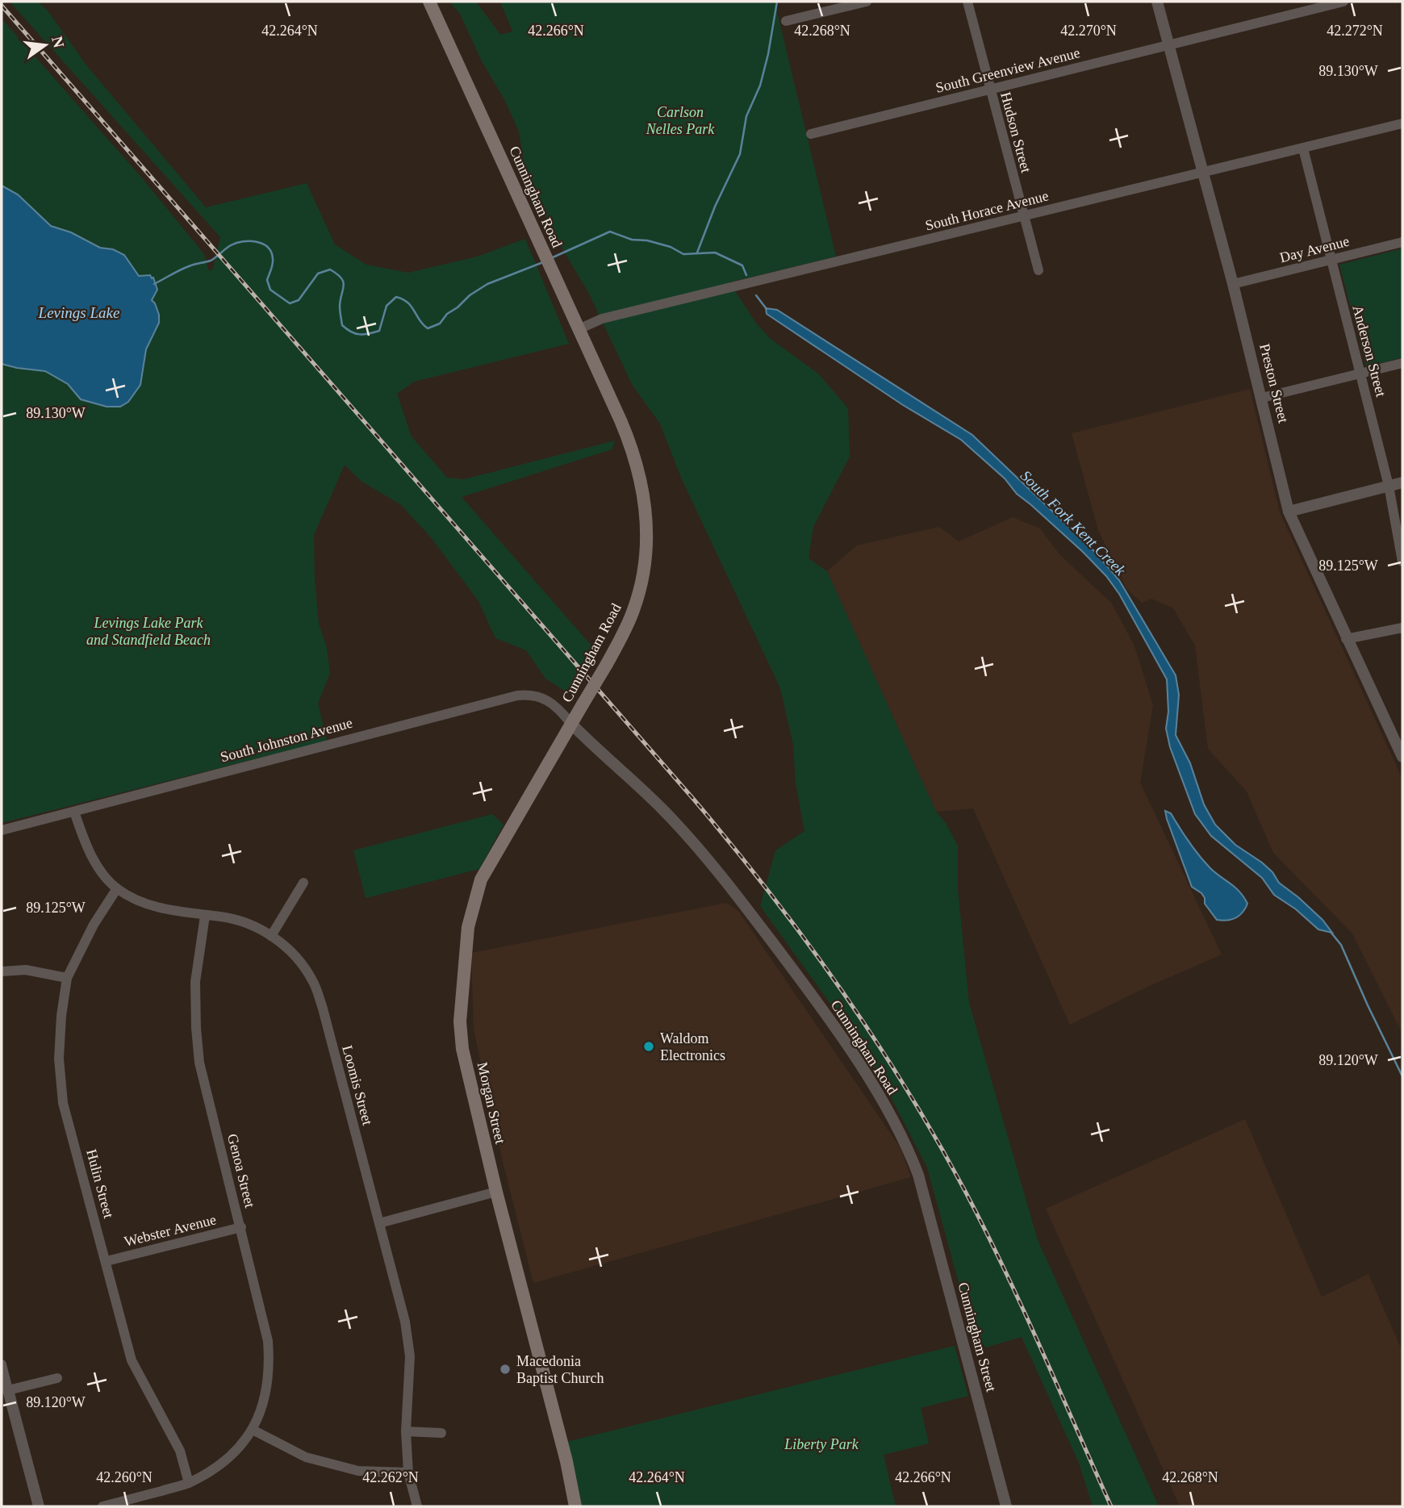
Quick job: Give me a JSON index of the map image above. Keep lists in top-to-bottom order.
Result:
{
  "streets": {
    "main road": ["Cunningham Road", "Morgan Street"],
    "street": [
      "South Greenview Avenue",
      "Hudson Street",
      "South Horace Avenue",
      "Day Avenue",
      "Anderson Street",
      "Preston Street",
      "South Johnston Avenue",
      "Loomis Street",
      "Genoa Street",
      "Hulin Street",
      "Webster Avenue",
      "Cunningham Street"
    ]
  },
  "crossings": [
    ["South Greenview Avenue", "Hudson Street"],
    ["South Greenview Avenue", "Preston Street"],
    ["Hudson Street", "South Horace Avenue"],
    ["Cunningham Road", "South Horace Avenue"],
    ["Cunningham Road", "South Johnston Avenue"],
    ["Cunningham Road", "Morgan Street"],
    ["Cunningham Road", "Cunningham Street"],
    ["South Horace Avenue", "Anderson Street"],
    ["South Horace Avenue", "Preston Street"],
    ["Day Avenue", "Anderson Street"],
    ["Day Avenue", "Preston Street"],
    ["South Johnston Avenue", "Loomis Street"],
    ["South Johnston Avenue", "Morgan Street"],
    ["Loomis Street", "Genoa Street"],
    ["Loomis Street", "Hulin Street"],
    ["Genoa Street", "Hulin Street"],
    ["Genoa Street", "Webster Avenue"],
    ["Hulin Street", "Webster Avenue"]
  ],
  "water": ["Levings Lake", "South Fork Kent Creek"],
  "parks": ["Carlson Nelles Park", "Levings Lake Park and Standfield Beach", "Liberty Park"],
  "places": ["Waldom Electronics", "Macedonia Baptist Church"],
  "north": "right",
  "coordinates": [
    "42.264°N",
    "42.266°N",
    "42.268°N",
    "42.272°N",
    "42.270°N",
    "89.130°W",
    "89.125°W",
    "89.120°W",
    "42.260°N",
    "42.262°N"
  ]
}
